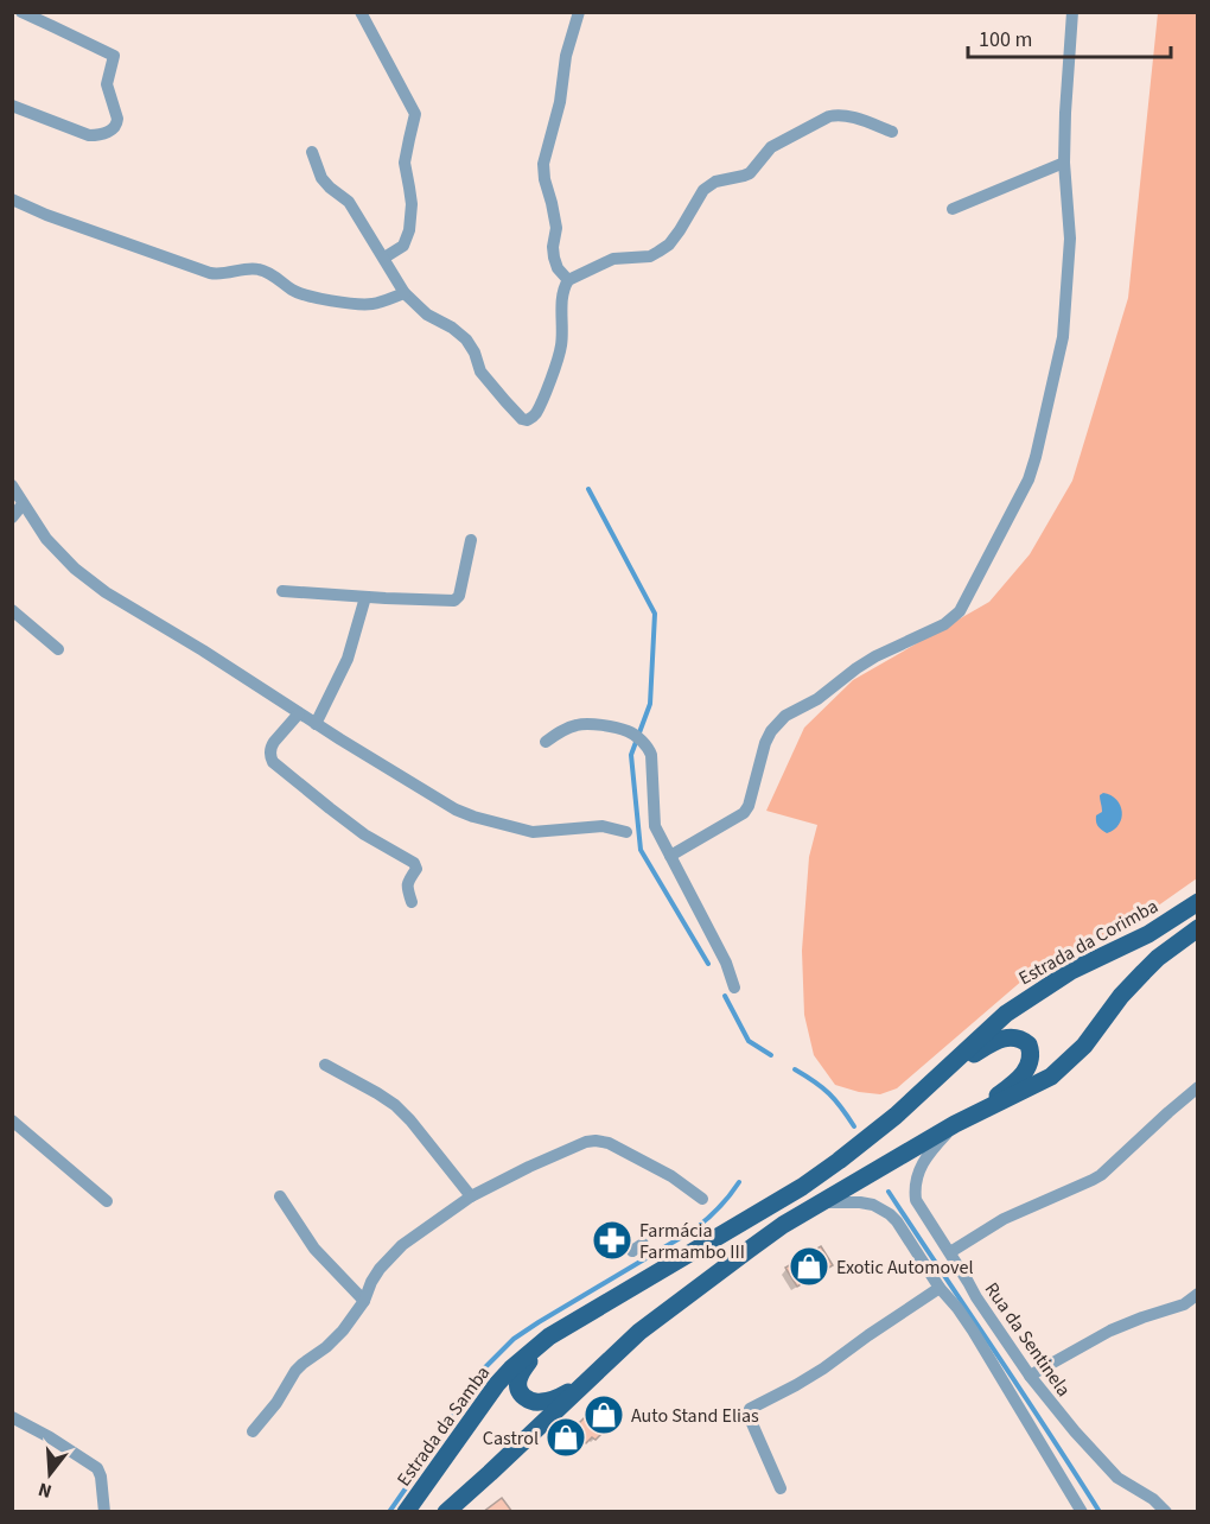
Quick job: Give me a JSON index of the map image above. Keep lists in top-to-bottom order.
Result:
{
  "streets": {
    "main road": ["Estrada da Corimba", "Estrada da Samba"],
    "street": ["Rua da Sentinela"]
  },
  "crossings": [
    ["Estrada da Corimba", "Estrada da Samba"]
  ],
  "places": {
    "pharmacy": ["Farmácia Farmambo III"],
    "shop": ["Exotic Automovel", "Auto Stand Elias", "Castrol"]
  },
  "scale_bar": "100 m",
  "north": "bottom"
}
